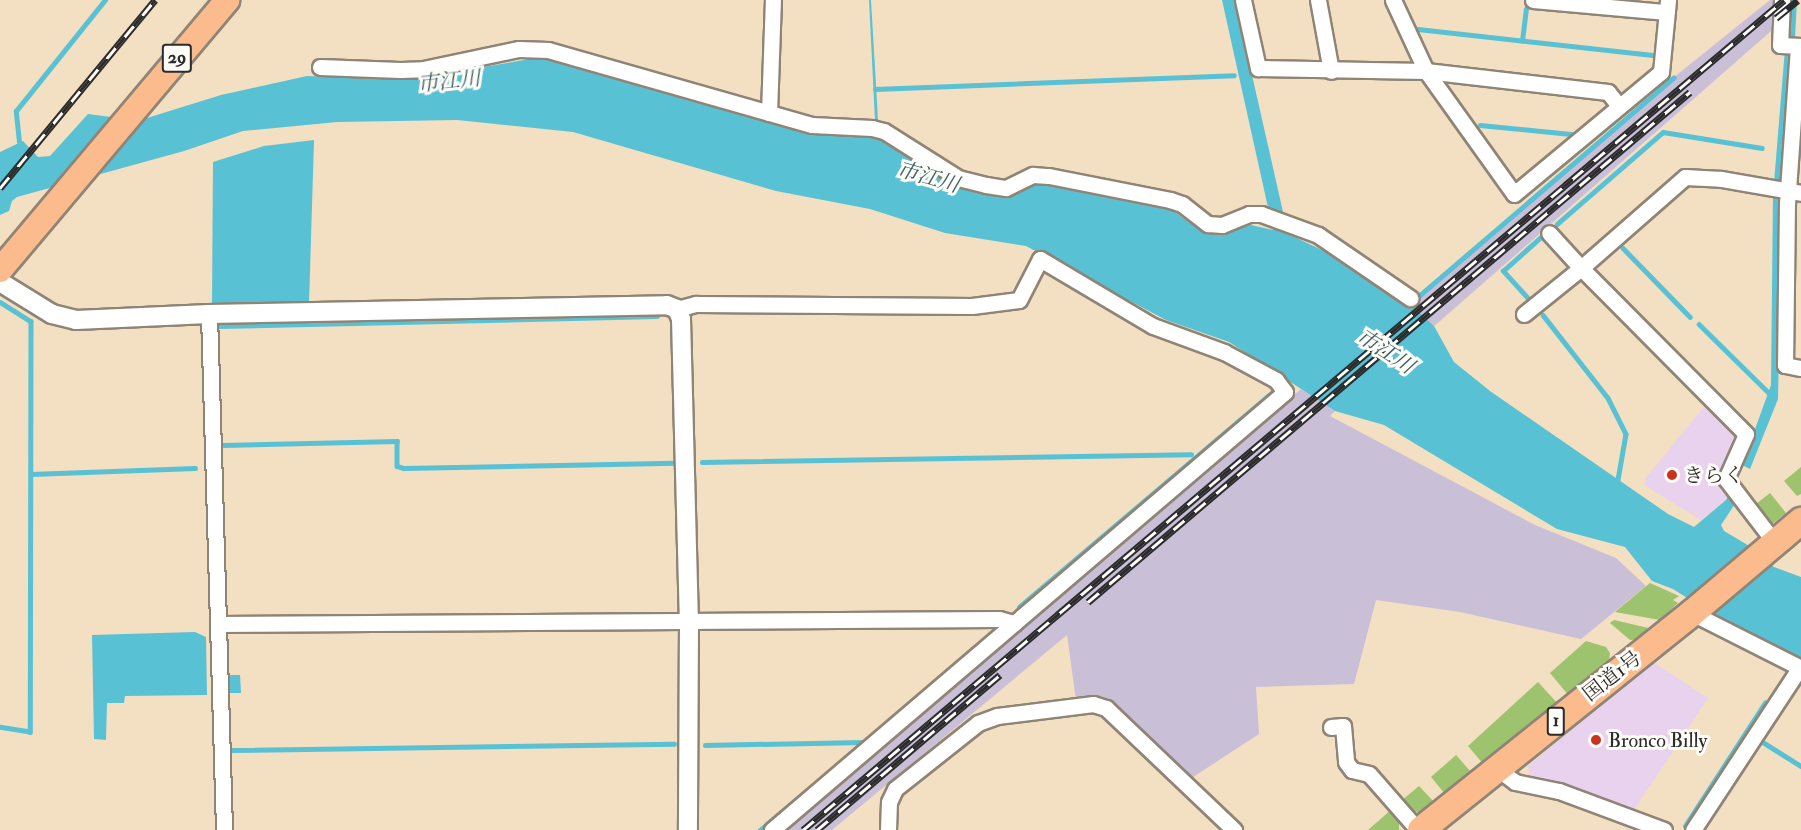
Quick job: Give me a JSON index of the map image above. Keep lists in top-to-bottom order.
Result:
{
  "streets": {
    "highway": ["国道1号", "1"],
    "main road": ["29"]
  },
  "water": ["市江川"],
  "places": ["きらく", "Bronco Billy"]
}
